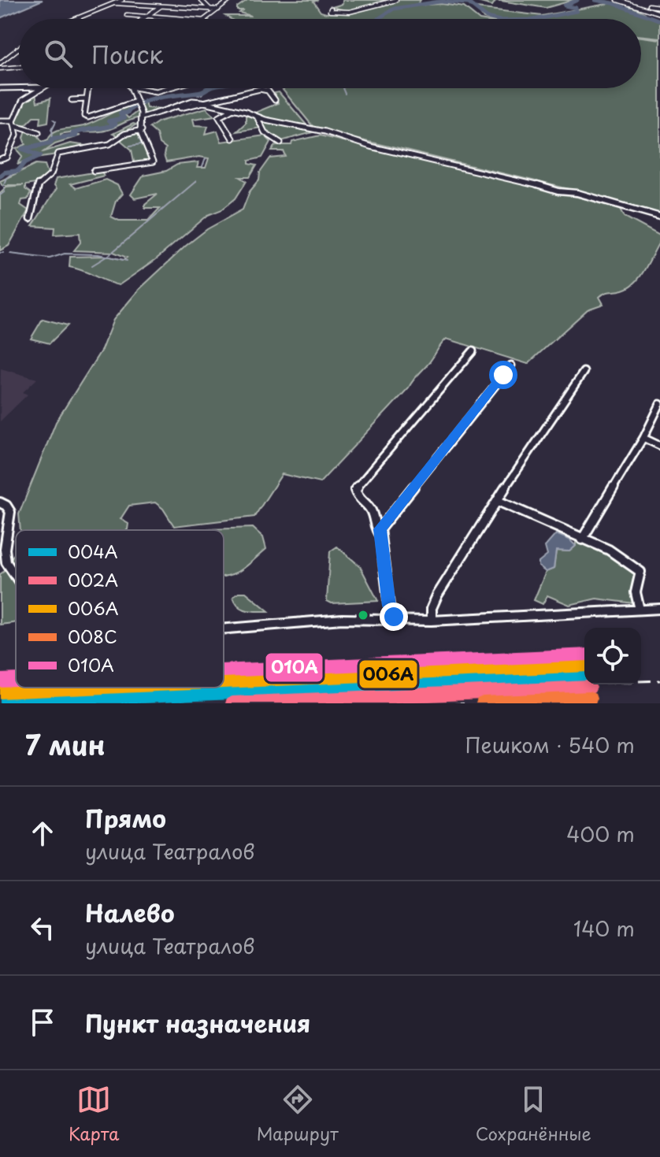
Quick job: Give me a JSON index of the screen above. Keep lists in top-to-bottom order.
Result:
{
  "lines": [
    "transit line 010А",
    "transit line 006А",
    "transit line 004А",
    "transit line 002А",
    "transit line 008С"
  ],
  "legend": [
    "004А",
    "002А",
    "006А",
    "008С",
    "010А"
  ],
  "page": {
    "search": "Поиск",
    "heading": ["7 мин", "Пешком · 540 m"],
    "list": [
      ["Прямо", "улица Театралов", "400 m"],
      ["Налево", "улица Театралов", "140 m"],
      "Пункт назначения"
    ],
    "nav": ["Карта", "Маршрут", "Сохранённые"]
  }
}
